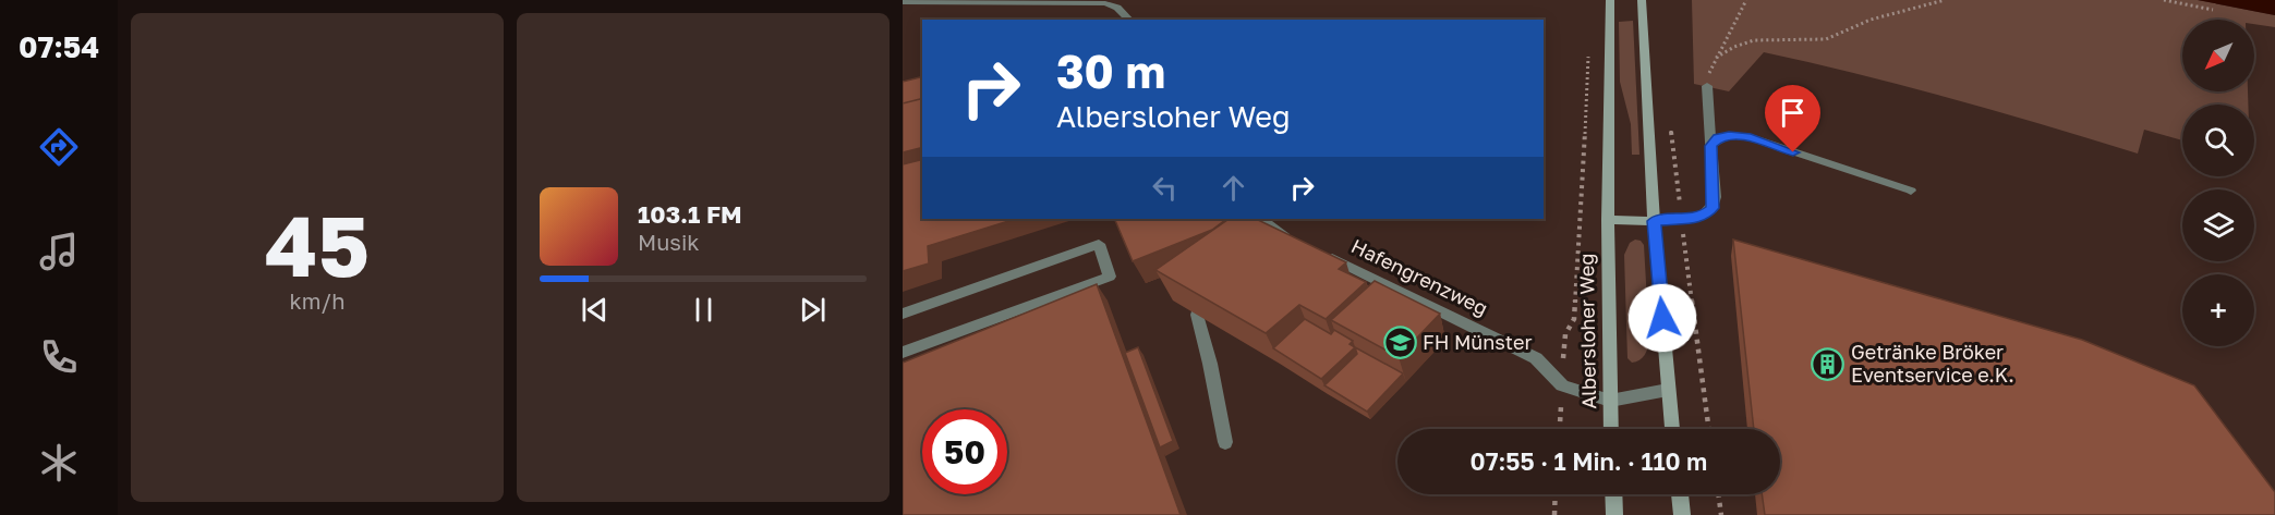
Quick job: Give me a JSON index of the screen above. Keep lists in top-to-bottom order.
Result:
{
  "streets": {
    "main road": ["Albersloher Weg"],
    "street": ["Hafengrenzweg"]
  },
  "crossings": [
    ["Hafengrenzweg", "Albersloher Weg"]
  ],
  "places": {
    "school or university": ["FH Münster"],
    "building": ["Getränke Bröker Eventservice e.K."]
  },
  "north": "bottom left",
  "page": {
    "tabs": "07:54",
    "tile": ["45", "km/h"],
    "map_buttons": "+",
    "turn": ["30 m", "Albersloher Weg"],
    "song": ["103.1 FM", "Musik"],
    "limit": "50",
    "trip": "07:55 · 1 Min. · 110 m"
  }
}
